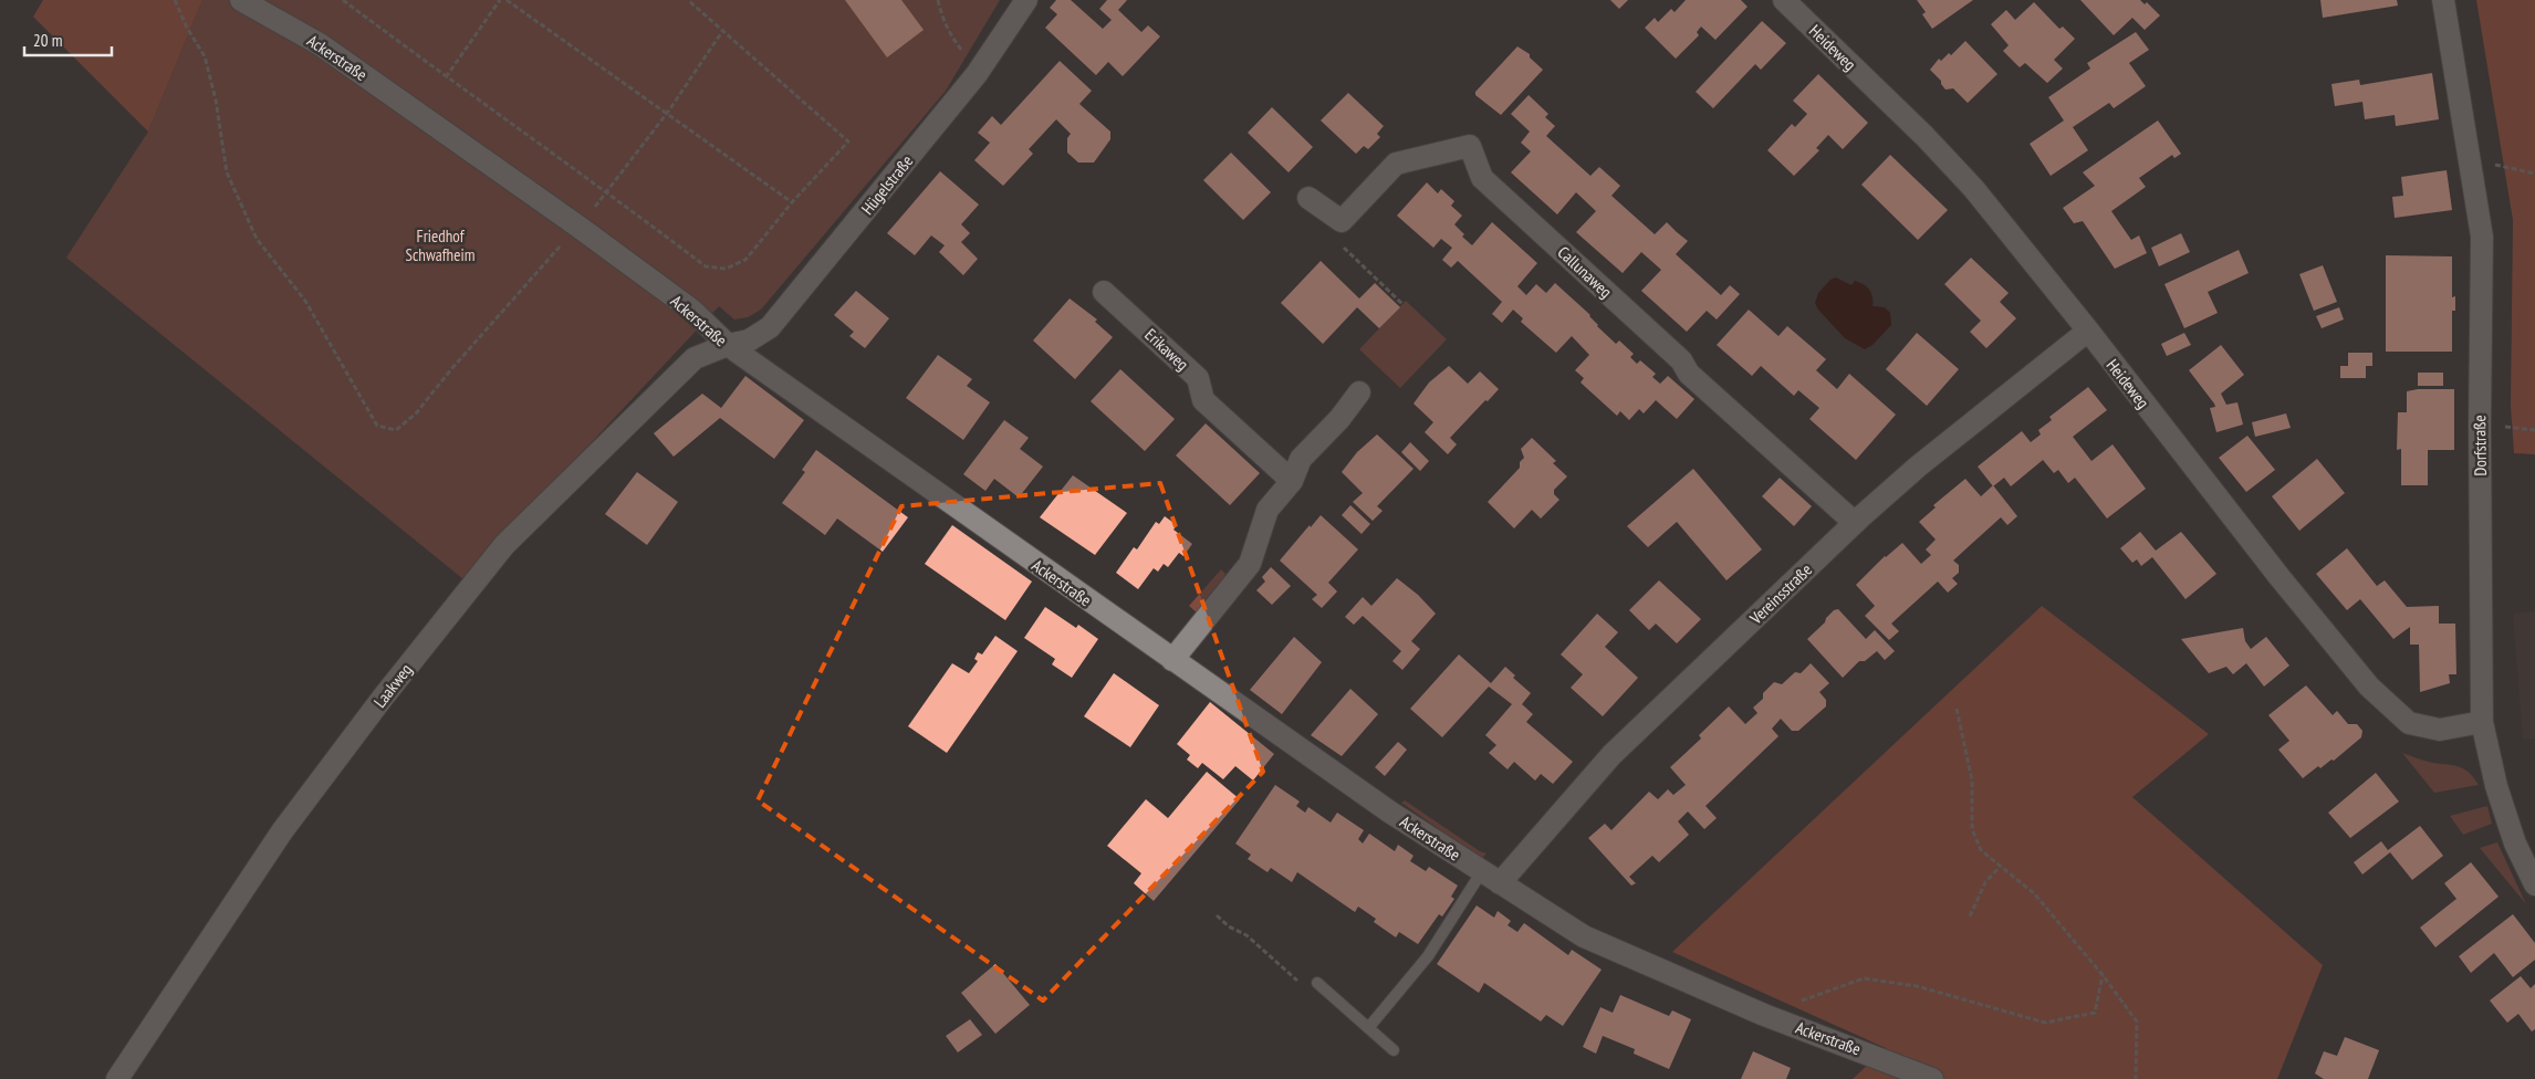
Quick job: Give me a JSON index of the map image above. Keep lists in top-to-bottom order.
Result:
{
  "streets": {
    "street": [
      "Heideweg",
      "Ackerstraße",
      "Hügelstraße",
      "Callunaweg",
      "Erikaweg",
      "Dorfstraße",
      "Vereinsstraße",
      "Laakweg"
    ]
  },
  "crossings": [
    ["Heideweg", "Dorfstraße"],
    ["Heideweg", "Vereinsstraße"],
    ["Ackerstraße", "Hügelstraße"],
    ["Ackerstraße", "Vereinsstraße"],
    ["Ackerstraße", "Laakweg"],
    ["Hügelstraße", "Laakweg"],
    ["Callunaweg", "Vereinsstraße"]
  ],
  "parks": ["Friedhof Schwafheim"],
  "scale_bar": "20 m"
}
